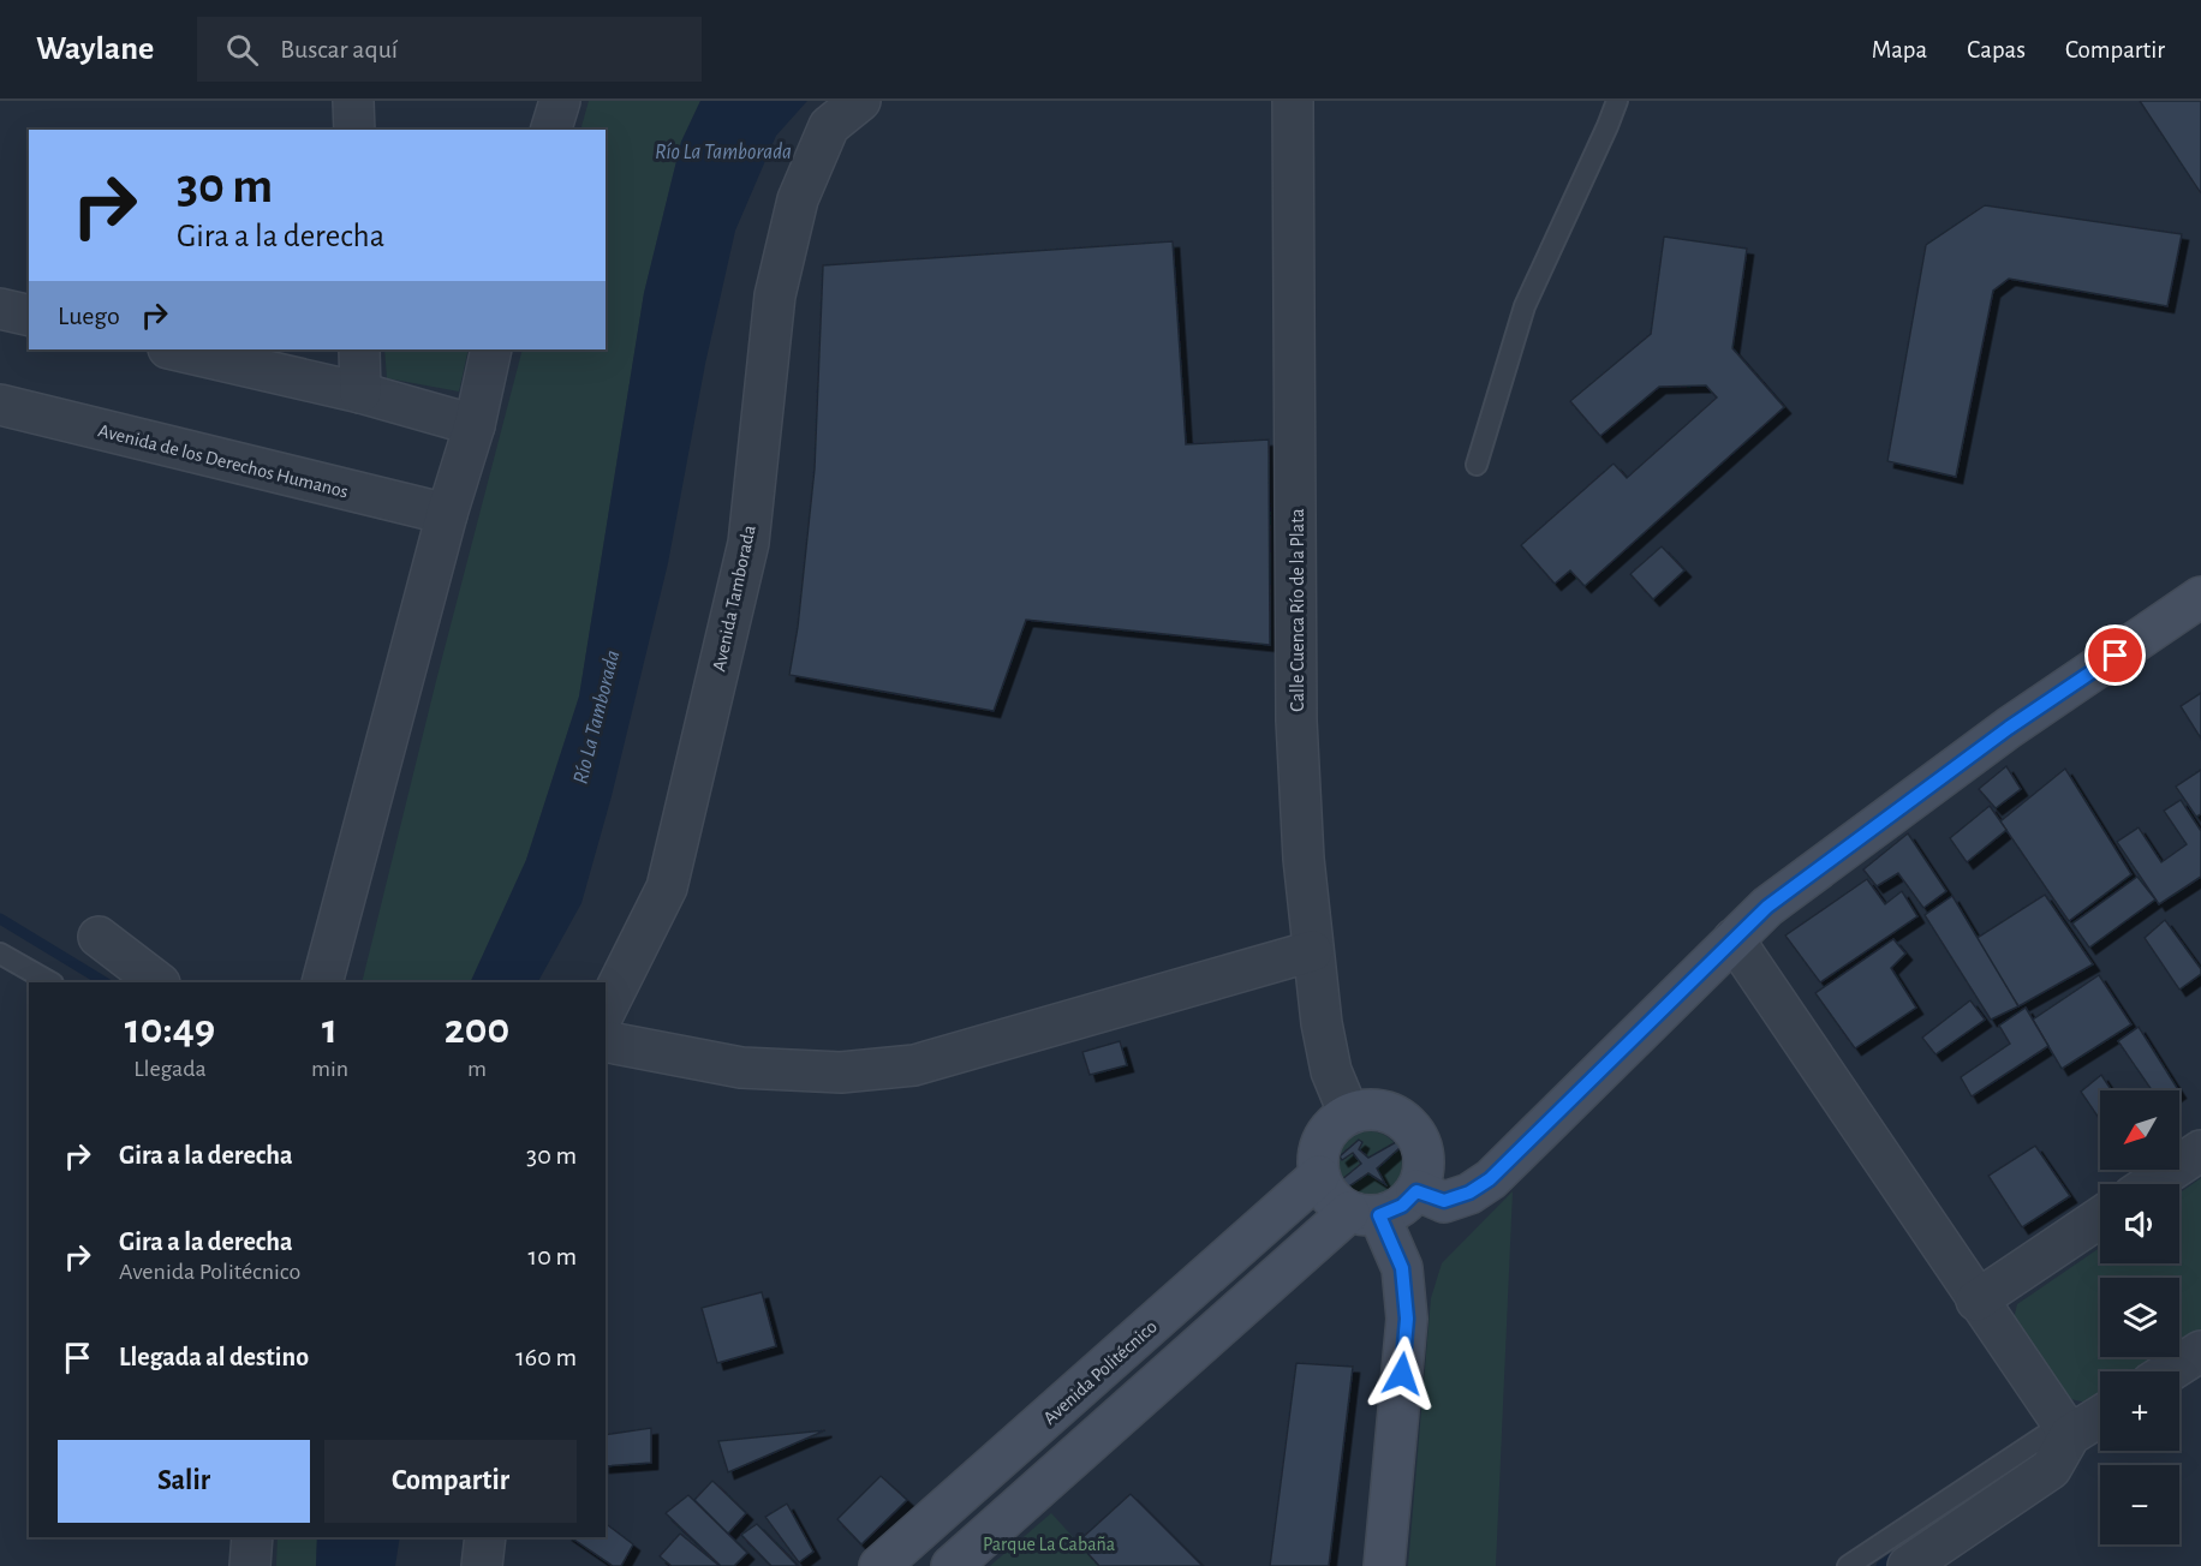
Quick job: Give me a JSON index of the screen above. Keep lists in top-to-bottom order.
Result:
{
  "streets": {
    "main road": ["Avenida Politécnico"],
    "street": ["Avenida de los Derechos Humanos", "Avenida Tamborada", "Calle Cuenca Río de la Plata"]
  },
  "crossings": [
    ["Calle Cuenca Río de la Plata", "Avenida Politécnico"]
  ],
  "water": ["Río La Tamborada"],
  "parks": ["Parque La Cabaña"],
  "north": "bottom left",
  "page": {
    "header": "Waylane",
    "search": "Buscar aquí",
    "nav": ["Mapa", "Capas", "Compartir"],
    "turn": ["30 m", "Gira a la derecha"],
    "then": "Luego",
    "eta": [
      "10:49",
      "Llegada",
      "1",
      "min",
      "200",
      "m"
    ],
    "map_buttons": ["+", "−"],
    "list": [
      {
        "name": "Gira a la derecha",
        "value": "30 m"
      },
      {
        "name": "Gira a la derecha",
        "note": "Avenida Politécnico",
        "value": "10 m"
      },
      {
        "name": "Llegada al destino",
        "value": "160 m"
      }
    ],
    "buttons": ["Salir", "Compartir"]
  }
}
